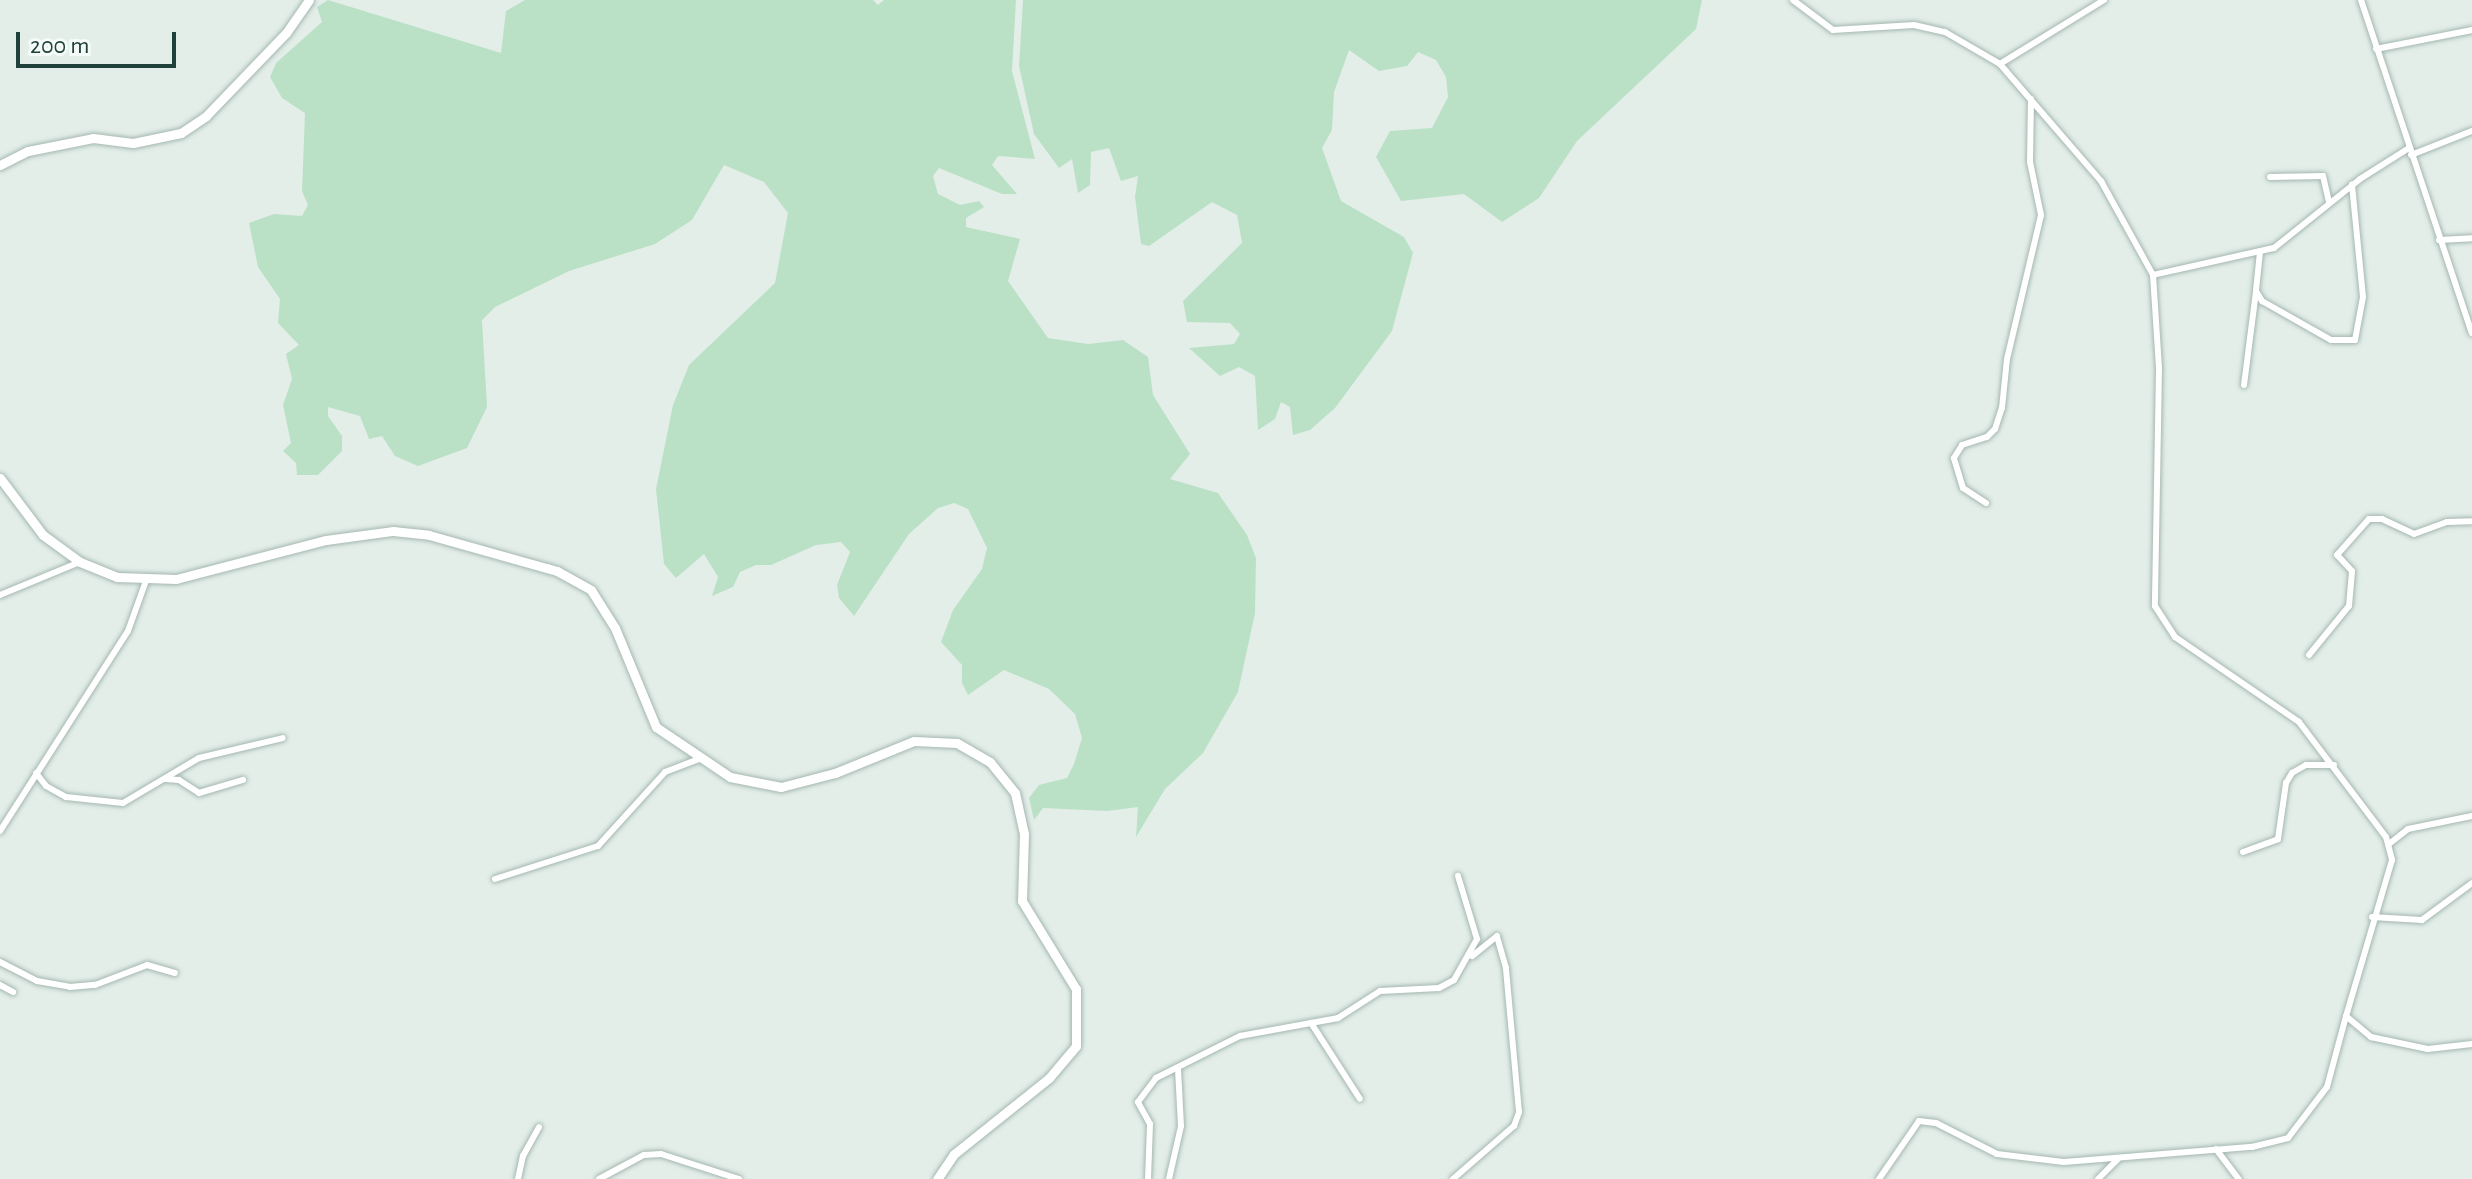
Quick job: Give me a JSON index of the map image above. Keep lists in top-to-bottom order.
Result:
{
  "scale_bar": "200 m"
}
